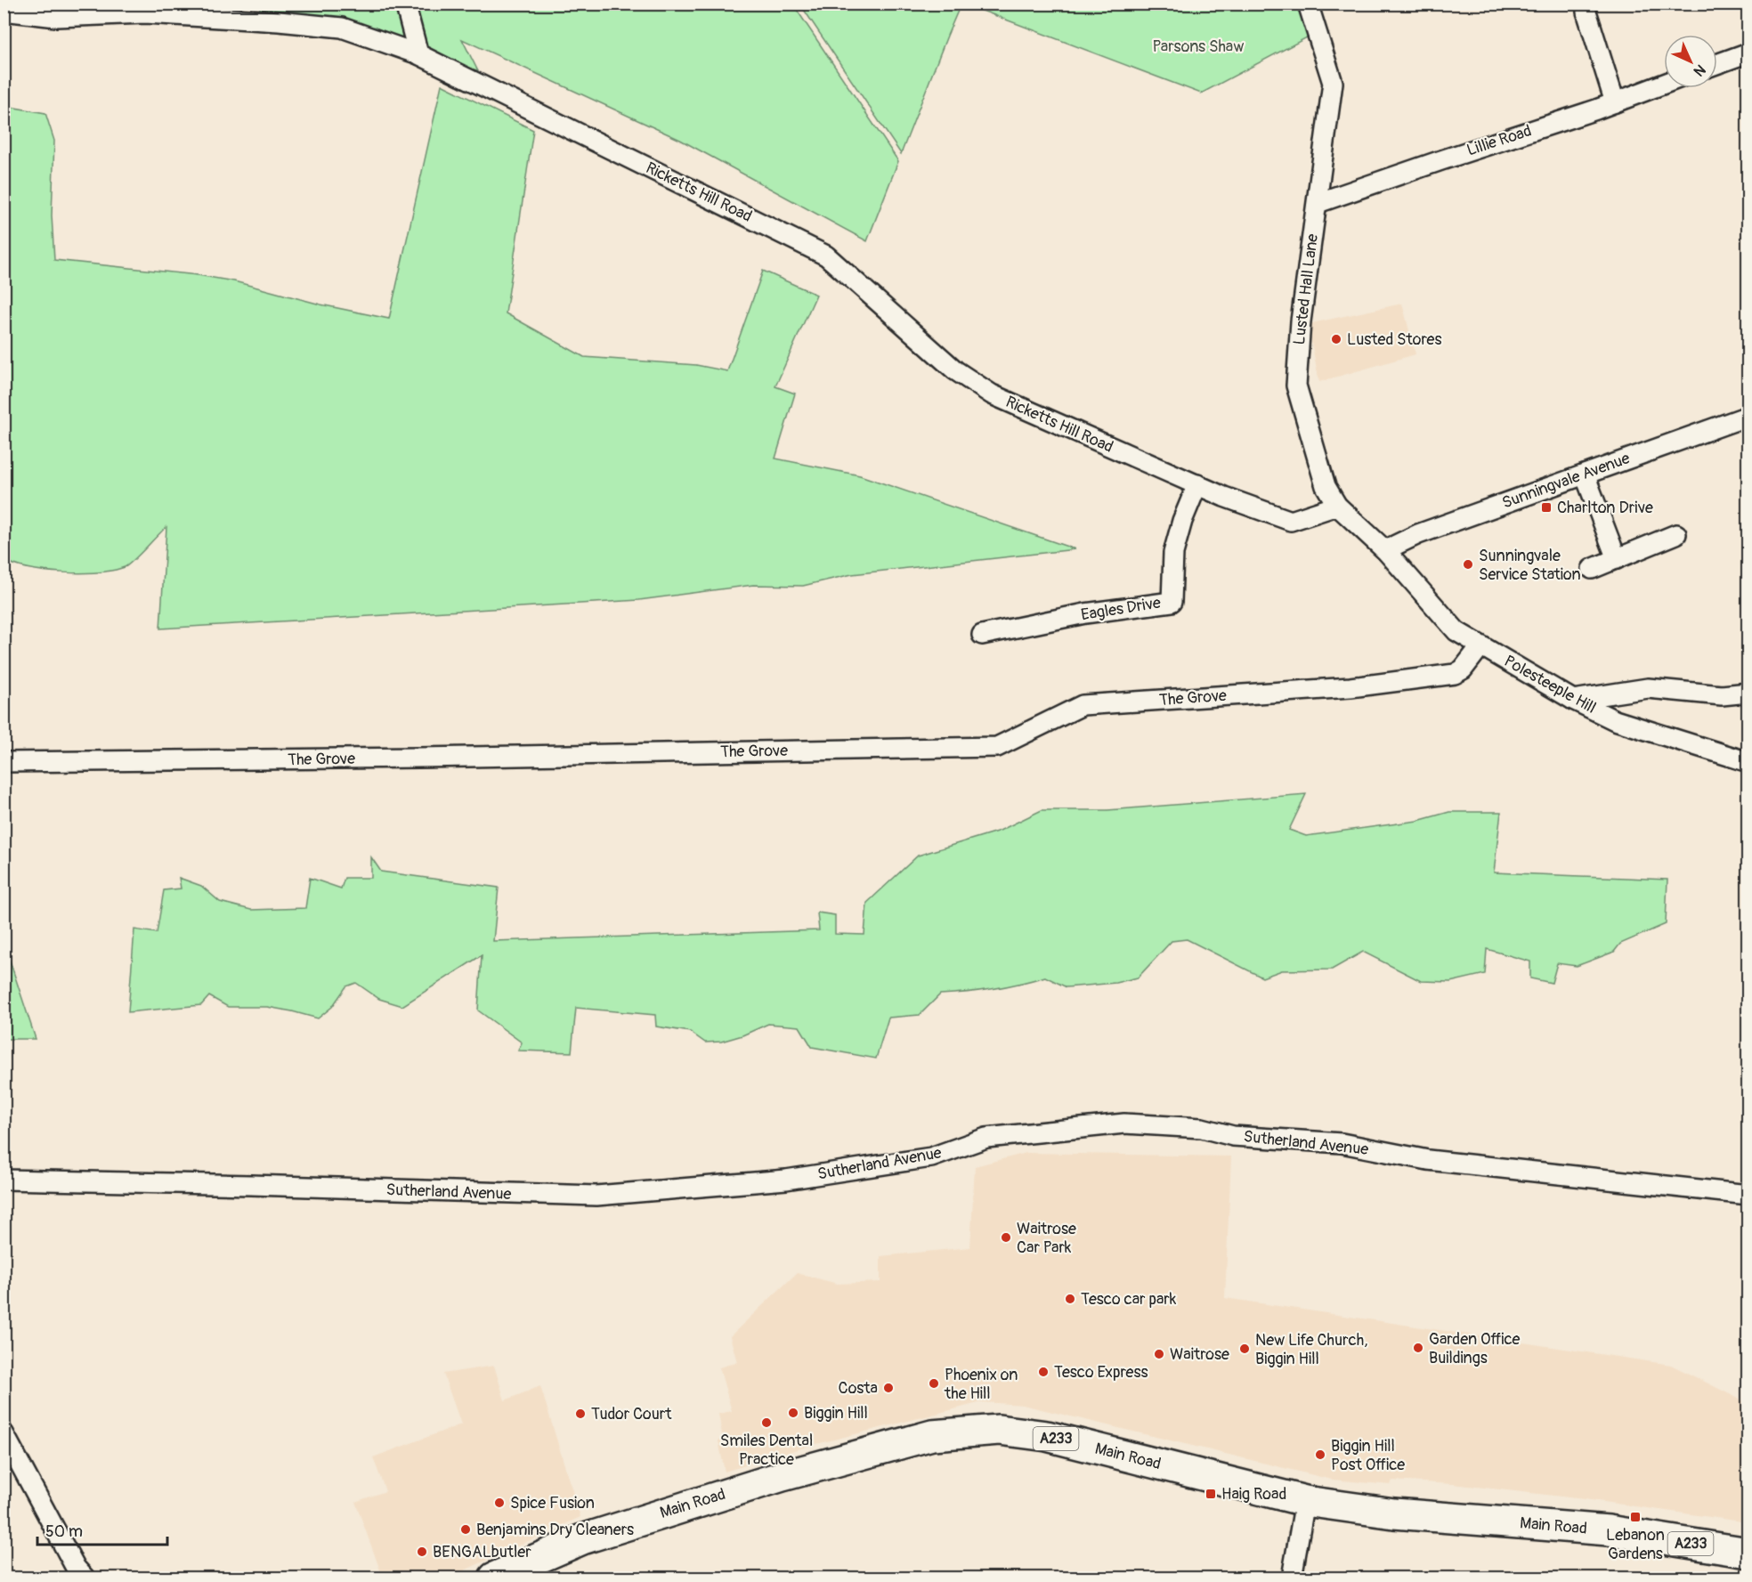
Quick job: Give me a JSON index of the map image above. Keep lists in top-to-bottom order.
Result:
{
  "streets": {
    "main road": ["A233", "Main Road"],
    "street": [
      "Lillie Road",
      "Ricketts Hill Road",
      "Lusted Hall Lane",
      "Sunningvale Avenue",
      "Eagles Drive",
      "Polesteeple Hill",
      "The Grove",
      "Sutherland Avenue"
    ]
  },
  "crossings": [
    ["Lillie Road", "Lusted Hall Lane"],
    ["Ricketts Hill Road", "Lusted Hall Lane"],
    ["Ricketts Hill Road", "Eagles Drive"],
    ["Lusted Hall Lane", "Sunningvale Avenue"],
    ["Lusted Hall Lane", "Polesteeple Hill"],
    ["Sunningvale Avenue", "Polesteeple Hill"],
    ["Polesteeple Hill", "The Grove"]
  ],
  "parks": ["Parsons Shaw"],
  "places": {
    "other": [
      "Lusted Stores",
      "Sunningvale Service Station",
      "Waitrose Car Park",
      "Tesco car park",
      "Garden Office Buildings",
      "New Life Church, Biggin Hill",
      "Waitrose",
      "Tesco Express",
      "Phoenix on the Hill",
      "Costa",
      "Biggin Hill",
      "Tudor Court",
      "Smiles Dental Practice",
      "Biggin Hill Post Office",
      "Spice Fusion",
      "Benjamins Dry Cleaners",
      "BENGALbutler"
    ],
    "transit": ["Charlton Drive", "Haig Road", "Lebanon Gardens"]
  },
  "scale_bar": "50 m",
  "north": "bottom right"
}
